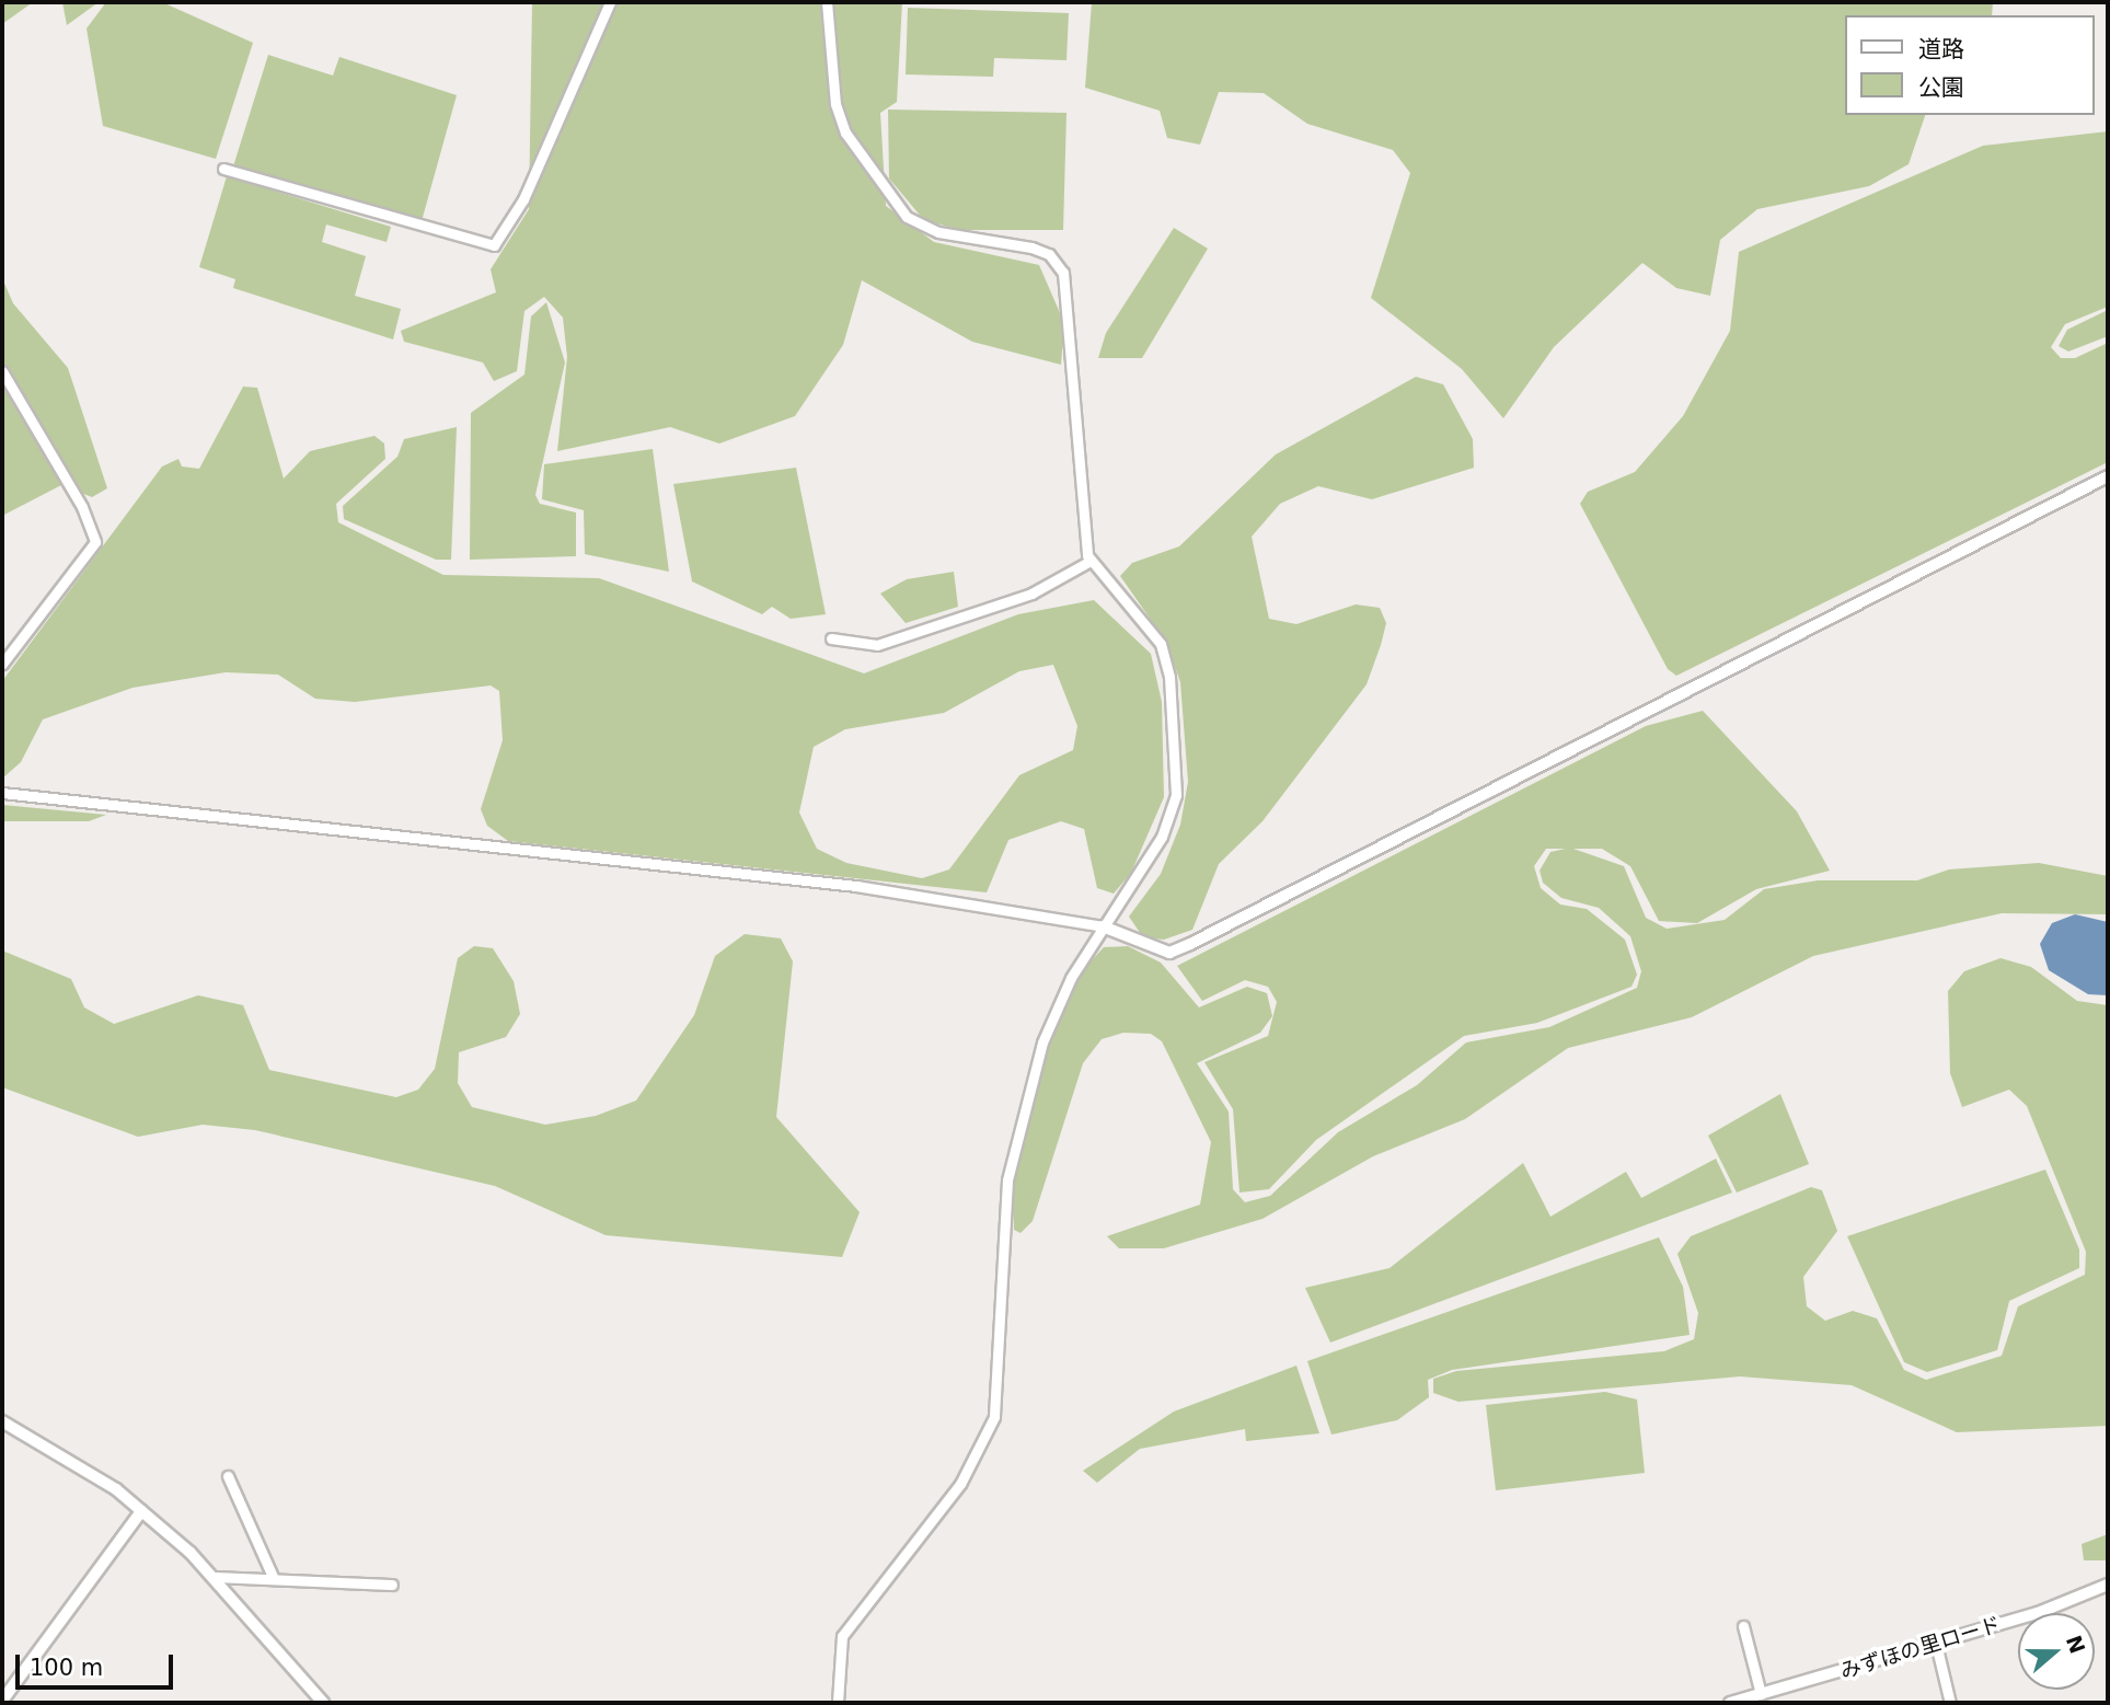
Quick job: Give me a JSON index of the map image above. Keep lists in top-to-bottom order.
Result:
{
  "streets": {
    "street": ["みずほの里ロード"]
  },
  "legend": ["道路", "公園"],
  "scale_bar": "100 m",
  "north": "right"
}
